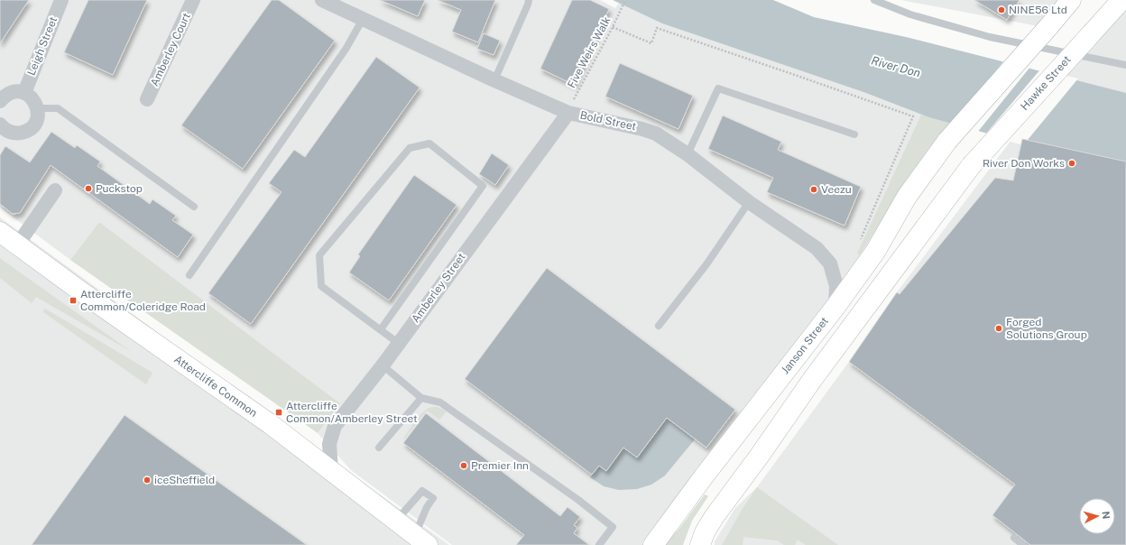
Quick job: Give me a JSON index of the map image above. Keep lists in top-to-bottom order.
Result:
{
  "streets": {
    "main road": ["Hawke Street", "Janson Street", "Attercliffe Common"],
    "street": [
      "Leigh Street",
      "Amberley Court",
      "Bold Street",
      "Amberley Street"
    ],
    "path": ["Five Weirs Walk"]
  },
  "crossings": [
    ["Five Weirs Walk", "Bold Street"],
    ["Five Weirs Walk", "Amberley Street"],
    ["Bold Street", "Amberley Street"],
    ["Bold Street", "Janson Street"],
    ["Amberley Street", "Attercliffe Common"]
  ],
  "water": ["River Don"],
  "places": {
    "other": [
      "NINE56 Ltd",
      "River Don Works",
      "Puckstop",
      "Veezu",
      "Forged Solutions Group",
      "Premier Inn",
      "iceSheffield"
    ],
    "transit": ["Attercliffe Common/Coleridge Road", "Attercliffe Common/Amberley Street"]
  },
  "north": "right"
}
